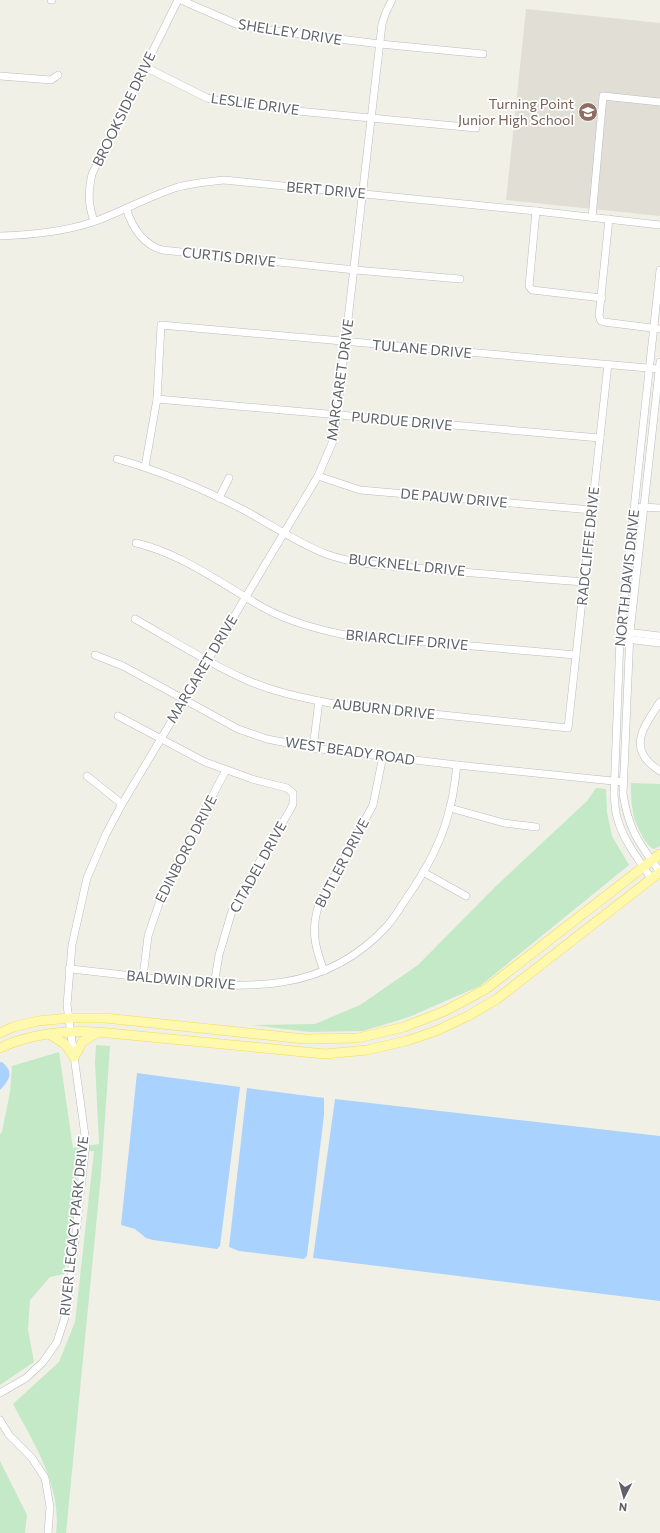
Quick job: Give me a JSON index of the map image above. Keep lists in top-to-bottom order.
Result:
{
  "streets": {
    "street": [
      "SHELLEY DRIVE",
      "LESLIE DRIVE",
      "BROOKSIDE DRIVE",
      "BERT DRIVE",
      "CURTIS DRIVE",
      "TULANE DRIVE",
      "MARGARET DRIVE",
      "PURDUE DRIVE",
      "DE PAUW DRIVE",
      "RADCLIFFE DRIVE",
      "BUCKNELL DRIVE",
      "NORTH DAVIS DRIVE",
      "BRIARCLIFF DRIVE",
      "AUBURN DRIVE",
      "WEST BEADY ROAD",
      "EDINBORO DRIVE",
      "BUTLER DRIVE",
      "CITADEL DRIVE",
      "BALDWIN DRIVE",
      "RIVER LEGACY PARK DRIVE"
    ]
  },
  "crossings": [
    ["SHELLEY DRIVE", "BROOKSIDE DRIVE"],
    ["SHELLEY DRIVE", "MARGARET DRIVE"],
    ["LESLIE DRIVE", "BROOKSIDE DRIVE"],
    ["LESLIE DRIVE", "MARGARET DRIVE"],
    ["BROOKSIDE DRIVE", "BERT DRIVE"],
    ["BERT DRIVE", "CURTIS DRIVE"],
    ["BERT DRIVE", "MARGARET DRIVE"],
    ["CURTIS DRIVE", "MARGARET DRIVE"],
    ["TULANE DRIVE", "MARGARET DRIVE"],
    ["TULANE DRIVE", "PURDUE DRIVE"],
    ["TULANE DRIVE", "RADCLIFFE DRIVE"],
    ["TULANE DRIVE", "NORTH DAVIS DRIVE"],
    ["MARGARET DRIVE", "PURDUE DRIVE"],
    ["MARGARET DRIVE", "DE PAUW DRIVE"],
    ["MARGARET DRIVE", "BUCKNELL DRIVE"],
    ["MARGARET DRIVE", "BRIARCLIFF DRIVE"],
    ["MARGARET DRIVE", "AUBURN DRIVE"],
    ["MARGARET DRIVE", "WEST BEADY ROAD"],
    ["MARGARET DRIVE", "BALDWIN DRIVE"],
    ["MARGARET DRIVE", "RIVER LEGACY PARK DRIVE"],
    ["PURDUE DRIVE", "RADCLIFFE DRIVE"],
    ["DE PAUW DRIVE", "RADCLIFFE DRIVE"],
    ["RADCLIFFE DRIVE", "BUCKNELL DRIVE"],
    ["RADCLIFFE DRIVE", "BRIARCLIFF DRIVE"],
    ["RADCLIFFE DRIVE", "AUBURN DRIVE"],
    ["NORTH DAVIS DRIVE", "WEST BEADY ROAD"],
    ["WEST BEADY ROAD", "BUTLER DRIVE"],
    ["WEST BEADY ROAD", "BALDWIN DRIVE"],
    ["EDINBORO DRIVE", "CITADEL DRIVE"],
    ["EDINBORO DRIVE", "BALDWIN DRIVE"],
    ["BUTLER DRIVE", "BALDWIN DRIVE"],
    ["CITADEL DRIVE", "BALDWIN DRIVE"]
  ],
  "places": {
    "school or university": ["Turning Point Junior High School"]
  },
  "north": "bottom"
}
